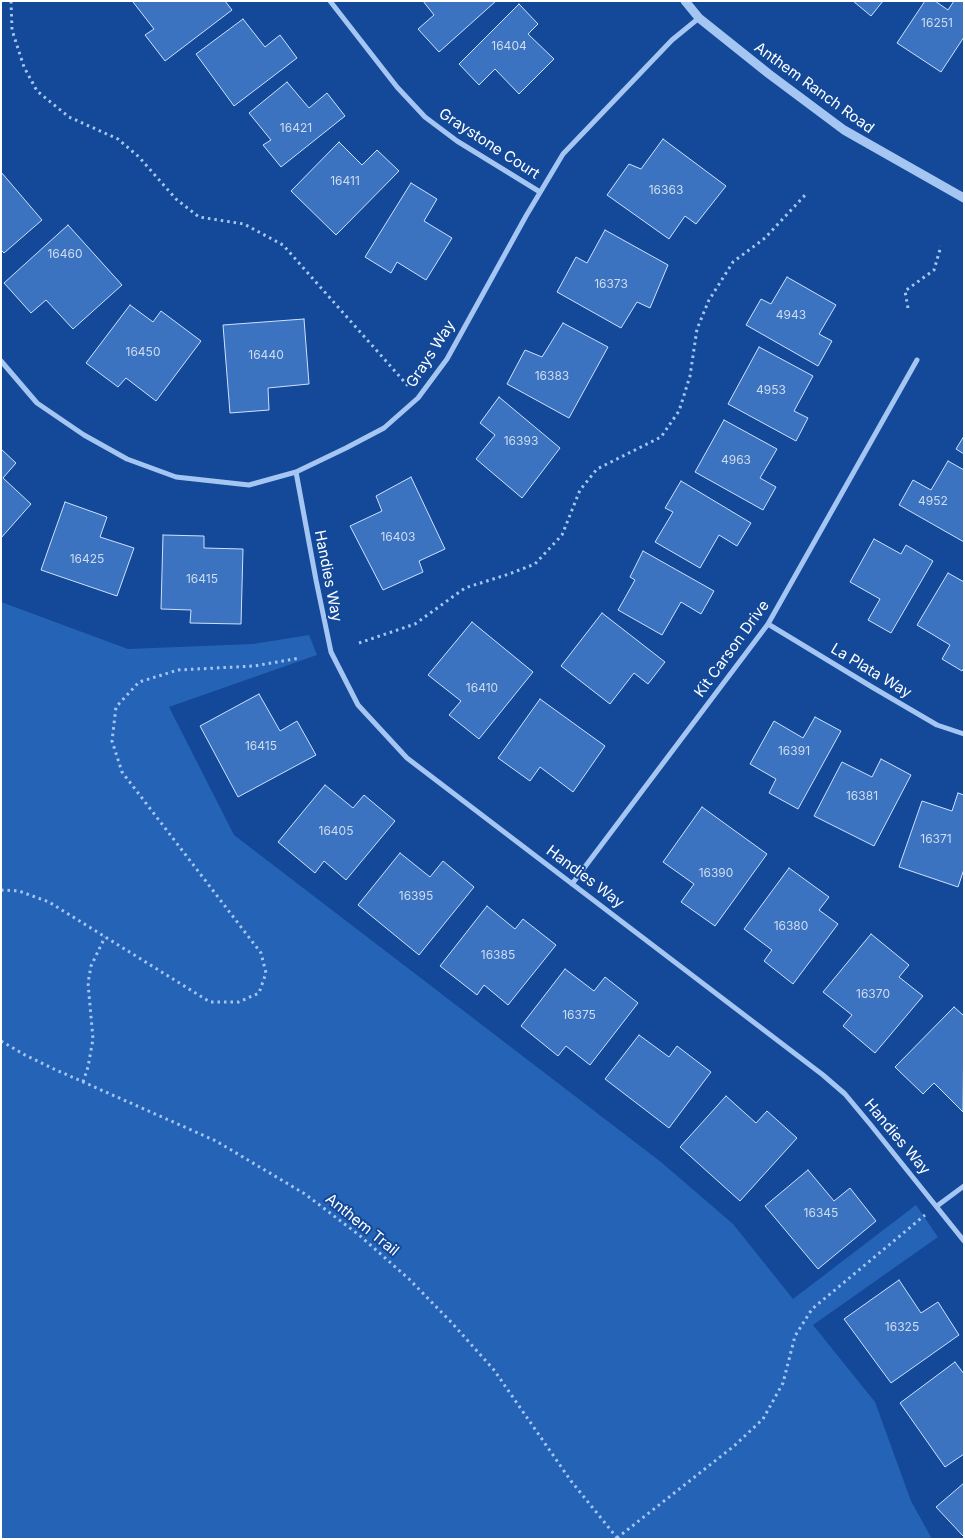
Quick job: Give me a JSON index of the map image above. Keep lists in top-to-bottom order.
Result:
{
  "streets": {
    "street": [
      "Anthem Ranch Road",
      "Graystone Court",
      "Grays Way",
      "Handies Way",
      "Kit Carson Drive",
      "La Plata Way"
    ],
    "path": ["Anthem Trail"]
  },
  "crossings": [
    ["Anthem Ranch Road", "Grays Way"],
    ["Graystone Court", "Grays Way"],
    ["Grays Way", "Handies Way"],
    ["Handies Way", "Kit Carson Drive"],
    ["Kit Carson Drive", "La Plata Way"]
  ],
  "house_numbers": [
    "16251",
    "16404",
    "16421",
    "16411",
    "16363",
    "16460",
    "16373",
    "4943",
    "16450",
    "16440",
    "16383",
    "4953",
    "16393",
    "4963",
    "4952",
    "16403",
    "16425",
    "16415",
    "16410",
    "16415",
    "16391",
    "16381",
    "16405",
    "16371",
    "16390",
    "16395",
    "16380",
    "16385",
    "16370",
    "16375",
    "16345",
    "16325"
  ]
}
